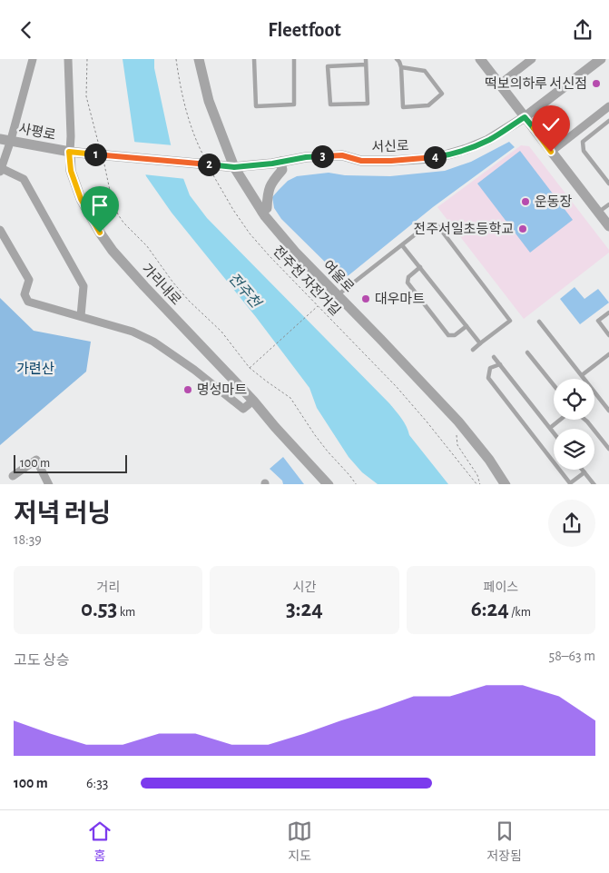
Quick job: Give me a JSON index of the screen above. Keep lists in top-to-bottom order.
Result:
{
  "streets": {
    "street": [
      "사평로",
      "서신로",
      "여울로",
      "가리내로"
    ],
    "path": ["전주천 자전거길"]
  },
  "crossings": [
    ["사평로", "서신로"],
    ["사평로", "전주천 자전거길"],
    ["사평로", "가리내로"],
    ["서신로", "여울로"],
    ["서신로", "전주천 자전거길"]
  ],
  "water": ["전주천"],
  "parks": ["가련산"],
  "places": [
    "떡보의하루 서신점",
    "운동장",
    "전주서일초등학교",
    "대우마트",
    "명성마트"
  ],
  "scale_bar": "100 m",
  "page": {
    "header": "Fleetfoot",
    "pins": [
      "1",
      "3",
      "4",
      "2"
    ],
    "scale": "100 m",
    "heading": ["저녁 러닝", "18:39"],
    "stats": [
      ["거리", "0.53 km"],
      ["시간", "3:24"],
      ["페이스", "6:24 /km"]
    ],
    "chart": ["고도 상승", "58–63 m"],
    "list": [
      {
        "name": "100 m",
        "note": "6:33"
      }
    ],
    "tabs": ["홈", "지도", "저장됨"]
  }
}
